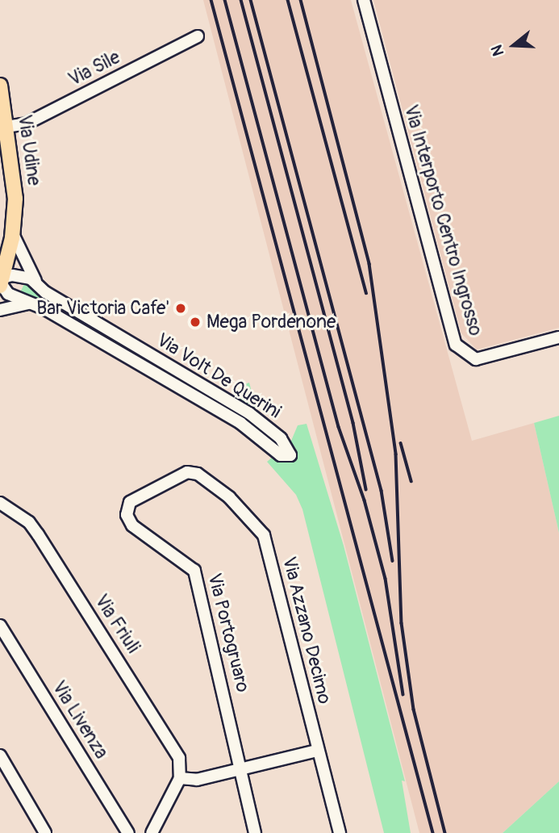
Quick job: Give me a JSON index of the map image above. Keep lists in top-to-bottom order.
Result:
{
  "streets": {
    "main road": ["Via Udine"],
    "street": [
      "Via Sile",
      "Via Interporto Centro Ingrosso",
      "Via Volt De Querini",
      "Via Friuli",
      "Via Azzano Decimo",
      "Via Portogruaro",
      "Via Livenza"
    ]
  },
  "crossings": [
    ["Via Sile", "Via Udine"],
    ["Via Udine", "Via Volt De Querini"],
    ["Via Azzano Decimo", "Via Portogruaro"]
  ],
  "places": ["Bar Victoria Cafe'", "Mega Pordenone"],
  "north": "left"
}
